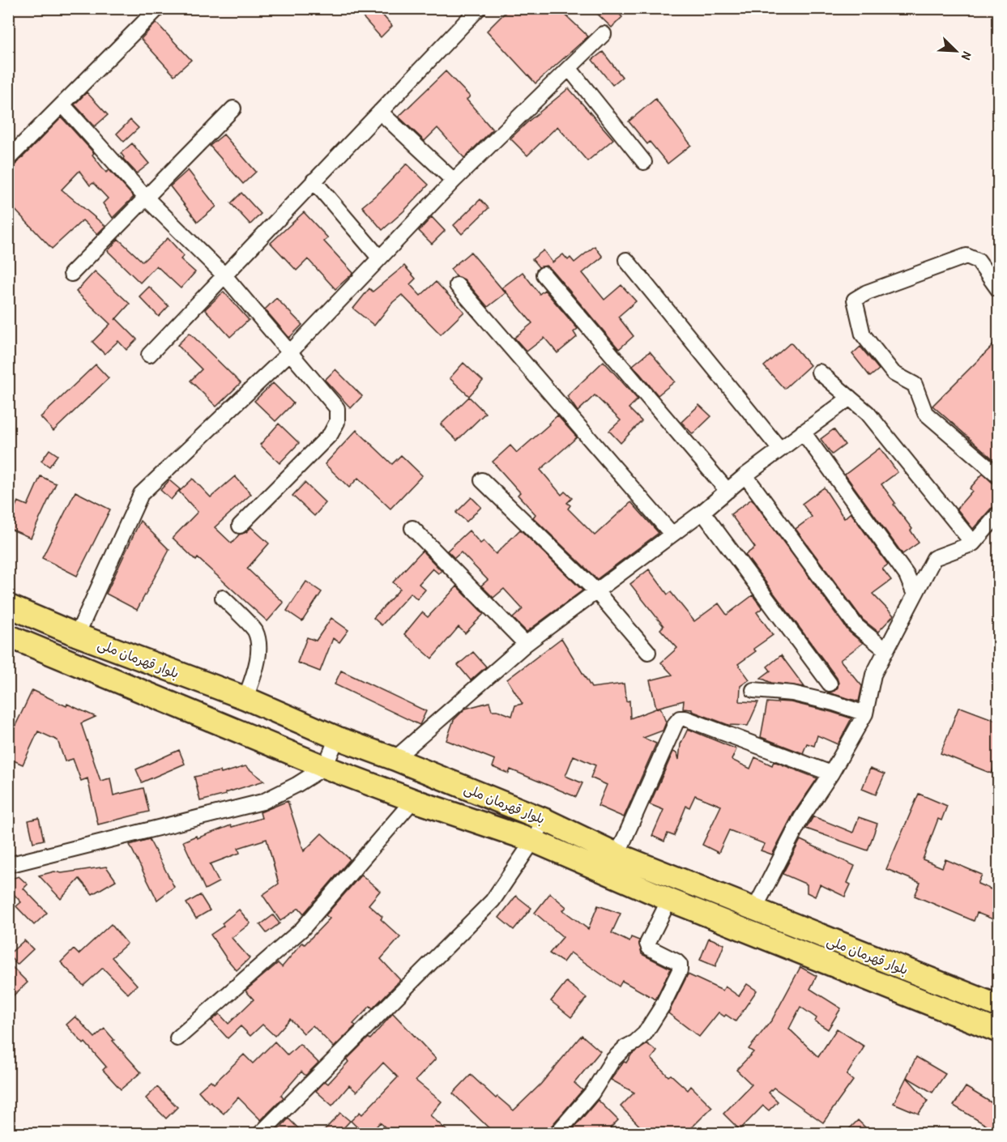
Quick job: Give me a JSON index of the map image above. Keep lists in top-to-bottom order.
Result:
{
  "streets": {
    "highway": ["بلوار قهرمان ملی"]
  },
  "north": "bottom right"
}
